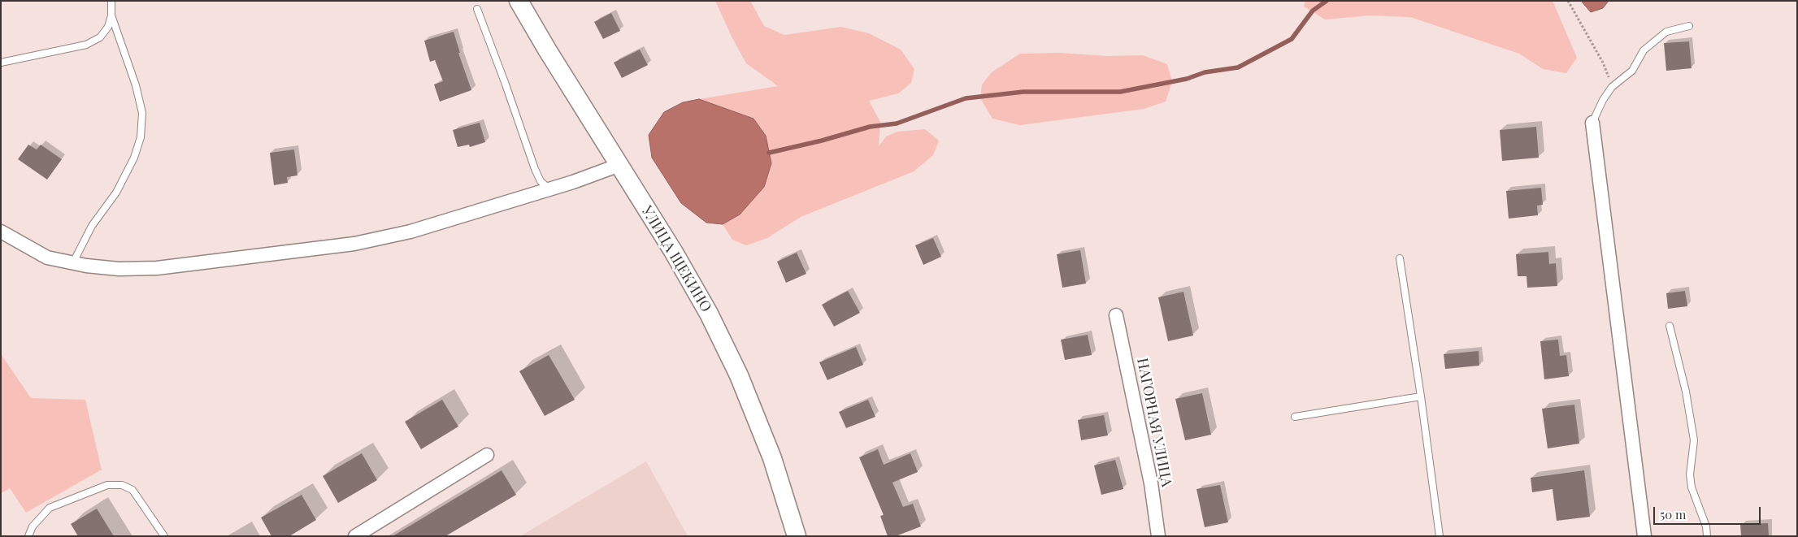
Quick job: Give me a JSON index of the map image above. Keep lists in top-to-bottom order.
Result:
{
  "streets": {
    "main road": ["УЛИЦА ЩЕКИНО"],
    "street": ["НАГОРНАЯ УЛИЦА"]
  },
  "scale_bar": "50 m"
}
